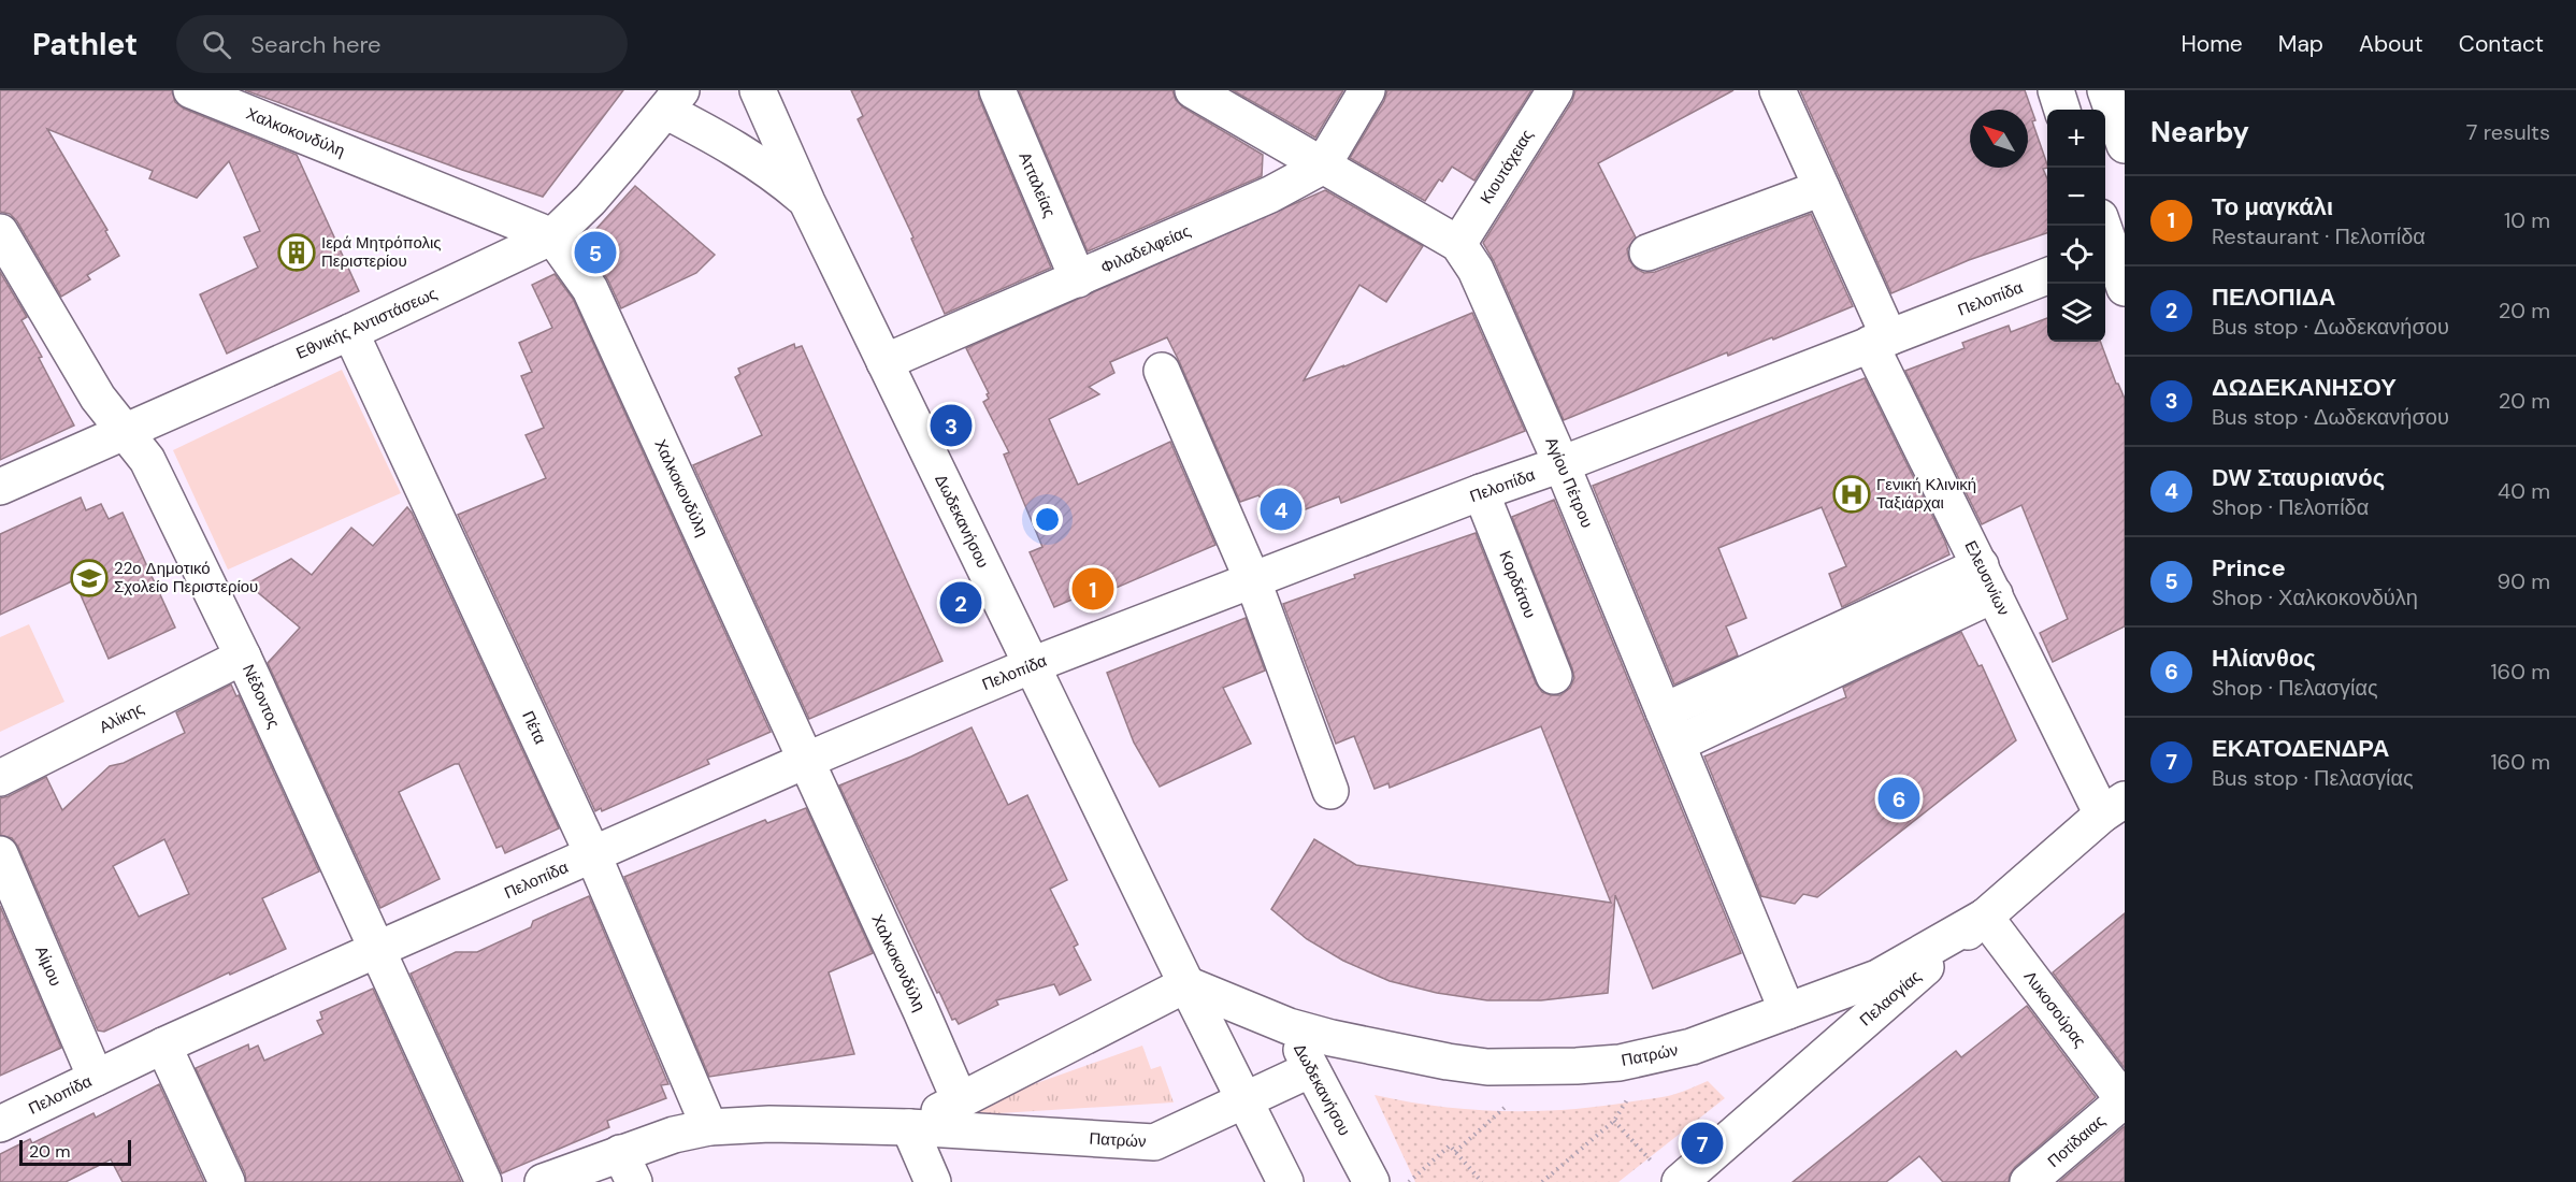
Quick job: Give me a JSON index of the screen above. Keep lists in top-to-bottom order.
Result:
{
  "streets": {
    "street": [
      "Χαλκοκονδύλη",
      "Κιουτάχειας",
      "Ατταλείας",
      "Φιλαδελφείας",
      "Πελοπίδα",
      "Εθνικής Αντιστάσεως",
      "Αγίου Πέτρου",
      "Δωδεκανήσου",
      "Ελευσινίων",
      "Κορδάτου",
      "Νέδοντος",
      "Αλίκης",
      "Πέτα",
      "Αίμου",
      "Πελασγίας",
      "Λυκοσούρας",
      "Πατρών",
      "Ποτίδαιας"
    ]
  },
  "crossings": [
    ["Χαλκοκονδύλη", "Πελοπίδα"],
    ["Χαλκοκονδύλη", "Εθνικής Αντιστάσεως"],
    ["Χαλκοκονδύλη", "Πατρών"],
    ["Κιουτάχειας", "Αγίου Πέτρου"],
    ["Ατταλείας", "Φιλαδελφείας"],
    ["Φιλαδελφείας", "Αγίου Πέτρου"],
    ["Φιλαδελφείας", "Δωδεκανήσου"],
    ["Πελοπίδα", "Αγίου Πέτρου"],
    ["Πελοπίδα", "Δωδεκανήσου"],
    ["Πελοπίδα", "Ελευσινίων"],
    ["Πελοπίδα", "Κορδάτου"],
    ["Πελοπίδα", "Νέδοντος"],
    ["Πελοπίδα", "Πέτα"],
    ["Πελοπίδα", "Αίμου"],
    ["Εθνικής Αντιστάσεως", "Νέδοντος"],
    ["Εθνικής Αντιστάσεως", "Πέτα"],
    ["Αγίου Πέτρου", "Πατρών"],
    ["Δωδεκανήσου", "Πατρών"],
    ["Ελευσινίων", "Πελασγίας"],
    ["Νέδοντος", "Αλίκης"],
    ["Πέτα", "Πατρών"],
    ["Πελασγίας", "Λυκοσούρας"],
    ["Πελασγίας", "Πατρών"],
    ["Λυκοσούρας", "Πατρών"],
    ["Λυκοσούρας", "Ποτίδαιας"]
  ],
  "places": {
    "building": ["Ιερά Μητρόπολις Περιστερίου"],
    "hospital": ["Γενική Κλινική Ταξιάρχαι"],
    "school or university": ["22ο Δημοτικό Σχολείο Περιστερίου"]
  },
  "scale_bar": "20 m",
  "north": "top left",
  "page": {
    "header": "Pathlet",
    "search": "Search here",
    "nav": [
      "Home",
      "Map",
      "About",
      "Contact"
    ],
    "heading": ["Nearby", "7 results"],
    "map_buttons": ["+", "−"],
    "list": [
      {
        "mark": "1",
        "name": "Το μαγκάλι",
        "note": "Restaurant · Πελοπίδα",
        "value": "10 m"
      },
      {
        "mark": "2",
        "name": "ΠΕΛΟΠΙΔΑ",
        "note": "Bus stop · Δωδεκανήσου",
        "value": "20 m"
      },
      {
        "mark": "3",
        "name": "ΔΩΔΕΚΑΝΗΣΟΥ",
        "note": "Bus stop · Δωδεκανήσου",
        "value": "20 m"
      },
      {
        "mark": "4",
        "name": "DW Σταυριανός",
        "note": "Shop · Πελοπίδα",
        "value": "40 m"
      },
      {
        "mark": "5",
        "name": "Prince",
        "note": "Shop · Χαλκοκονδύλη",
        "value": "90 m"
      },
      {
        "mark": "6",
        "name": "Ηλίανθος",
        "note": "Shop · Πελασγίας",
        "value": "160 m"
      },
      {
        "mark": "7",
        "name": "ΕΚΑΤΟΔΕΝΔΡΑ",
        "note": "Bus stop · Πελασγίας",
        "value": "160 m"
      }
    ],
    "pins": [
      "5",
      "3",
      "4",
      "1",
      "2",
      "6",
      "7"
    ],
    "scale": "20 m"
  }
}
